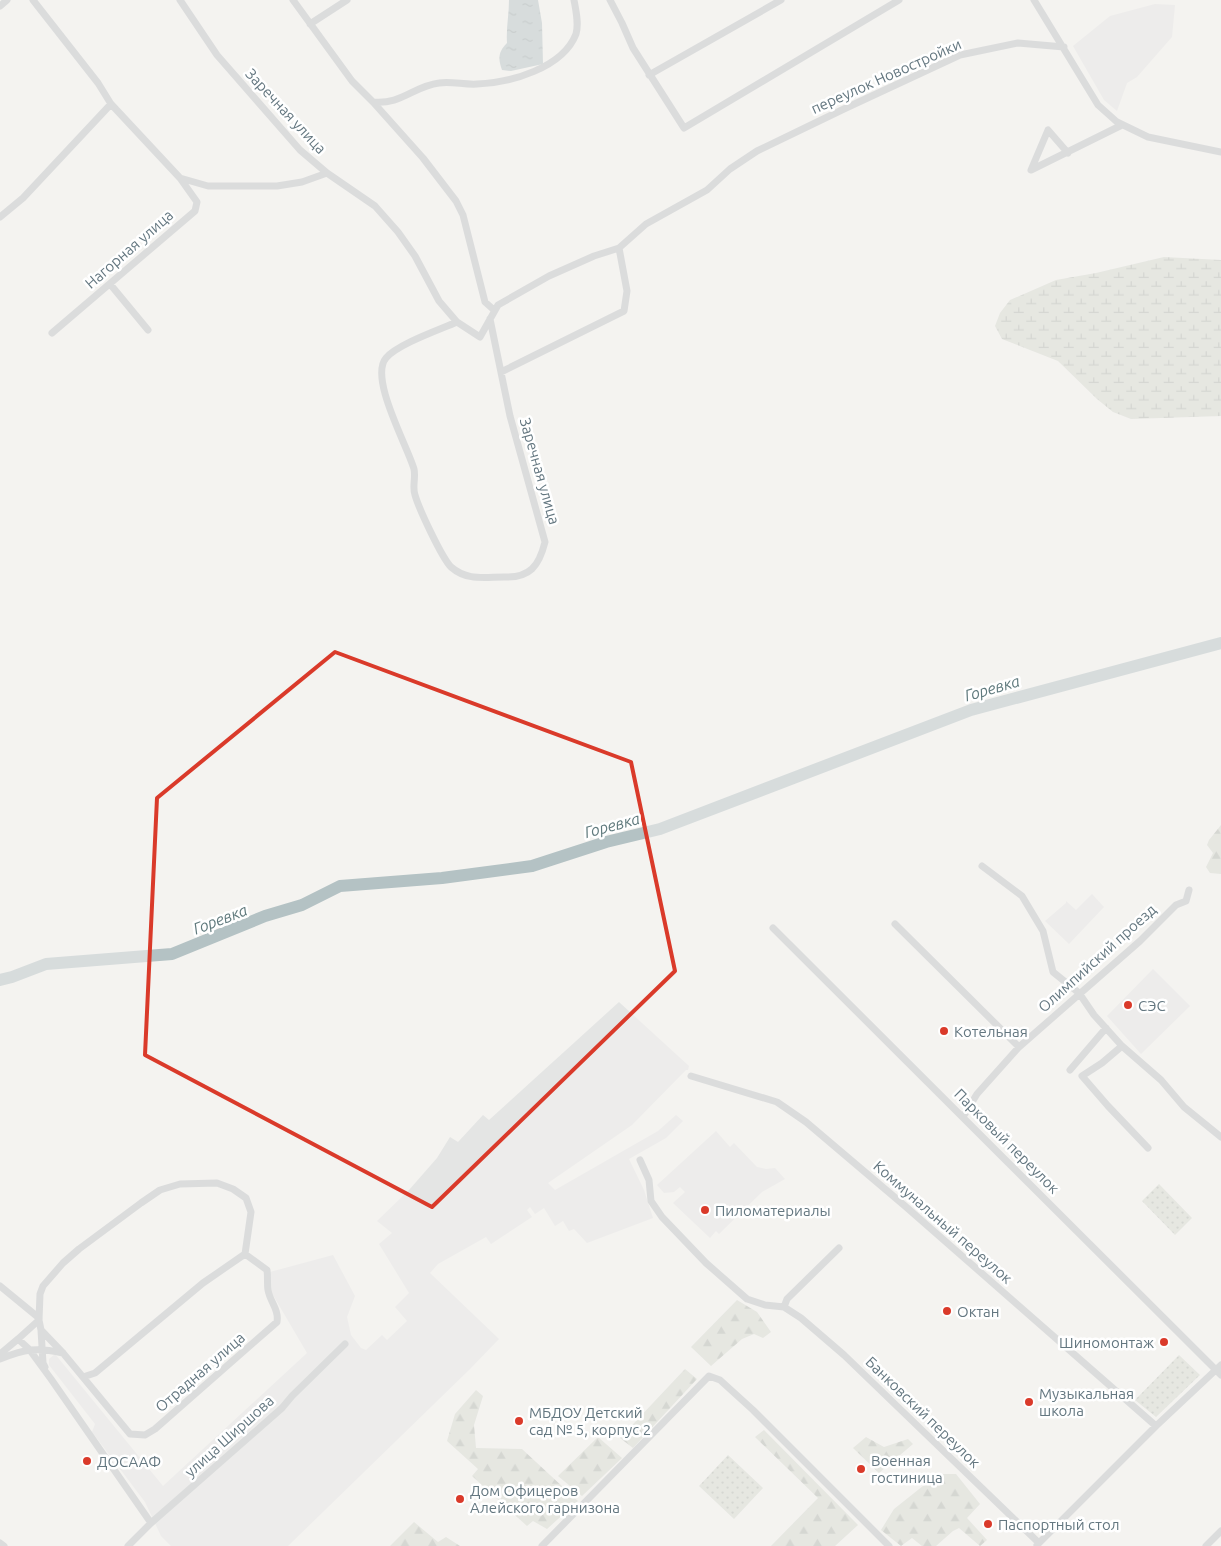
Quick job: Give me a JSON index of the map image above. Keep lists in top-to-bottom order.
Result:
{
  "streets": {
    "street": [
      "переулок Новостройки",
      "Заречная улица",
      "Нагорная улица",
      "Олимпийский проезд",
      "Парковый переулок",
      "Коммунальный переулок",
      "Отрадная улица",
      "Банковский переулок",
      "улица Ширшова"
    ]
  },
  "crossings": [
    ["Олимпийский проезд", "Парковый переулок"]
  ],
  "water": ["Горевка"],
  "places": [
    "СЭС",
    "Котельная",
    "Пиломатериалы",
    "Октан",
    "Шиномонтаж",
    "Музыкальная школа",
    "МБДОУ Детский сад № 5, корпус 2",
    "ДОСААФ",
    "Военная гостиница",
    "Дом Офицеров Алейского гарнизона",
    "Паспортный стол"
  ]
}
